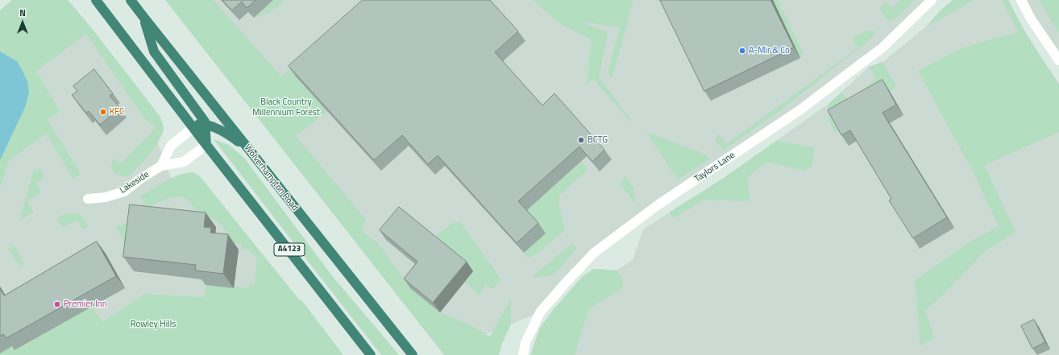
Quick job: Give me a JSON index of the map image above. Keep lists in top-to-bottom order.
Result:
{
  "streets": {
    "highway": ["Wolverhampton Road", "A4123"],
    "street": ["Taylors Lane", "Lakeside"]
  },
  "crossings": [
    ["Lakeside", "A4123"]
  ],
  "parks": ["Black Country Millennium Forest", "Rowley Hills"],
  "places": [
    "A-Mir & Co",
    "KFC",
    "BCTG",
    "Premier Inn"
  ],
  "north": "top"
}
